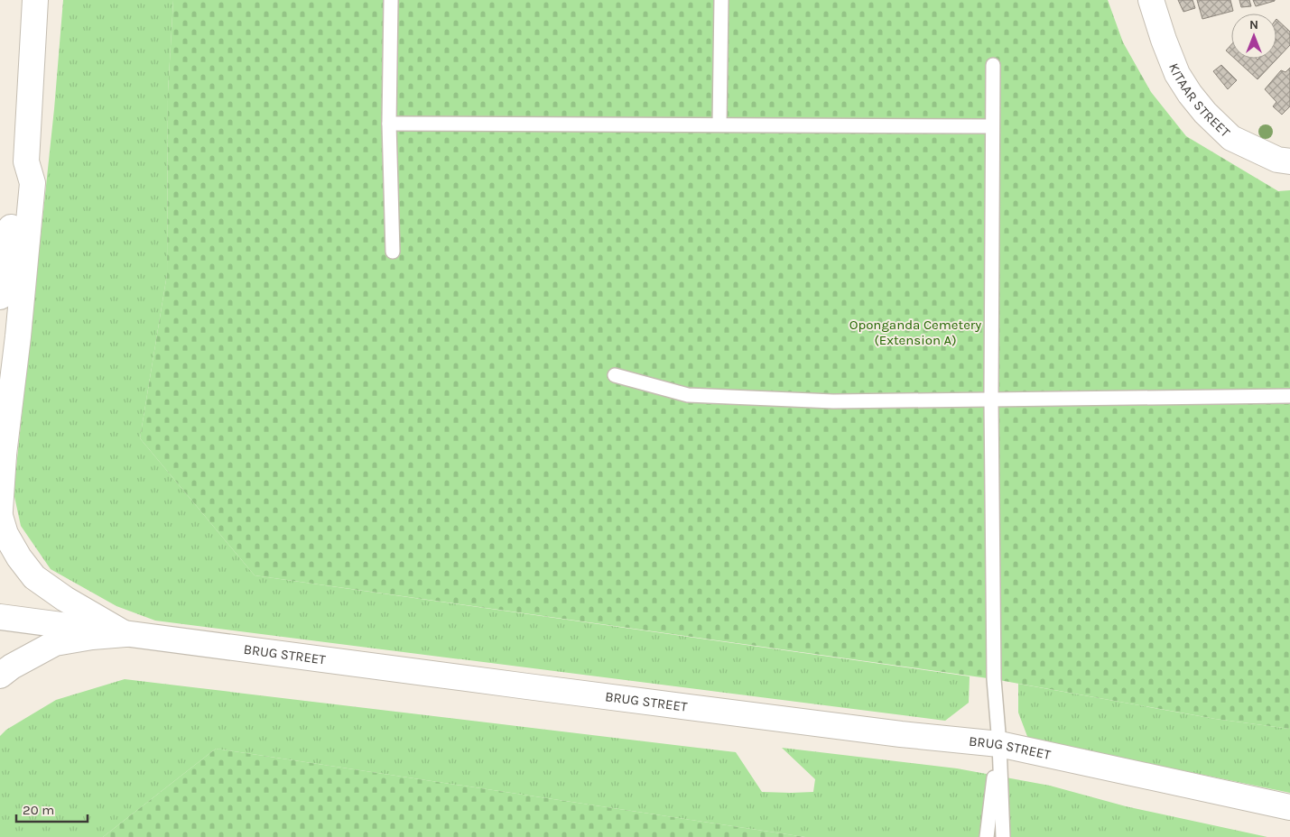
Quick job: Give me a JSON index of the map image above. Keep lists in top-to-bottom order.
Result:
{
  "streets": {
    "street": ["KITAAR STREET", "BRUG STREET"]
  },
  "parks": ["Oponganda Cemetery (Extension A)"],
  "scale_bar": "20 m",
  "north": "top"
}
